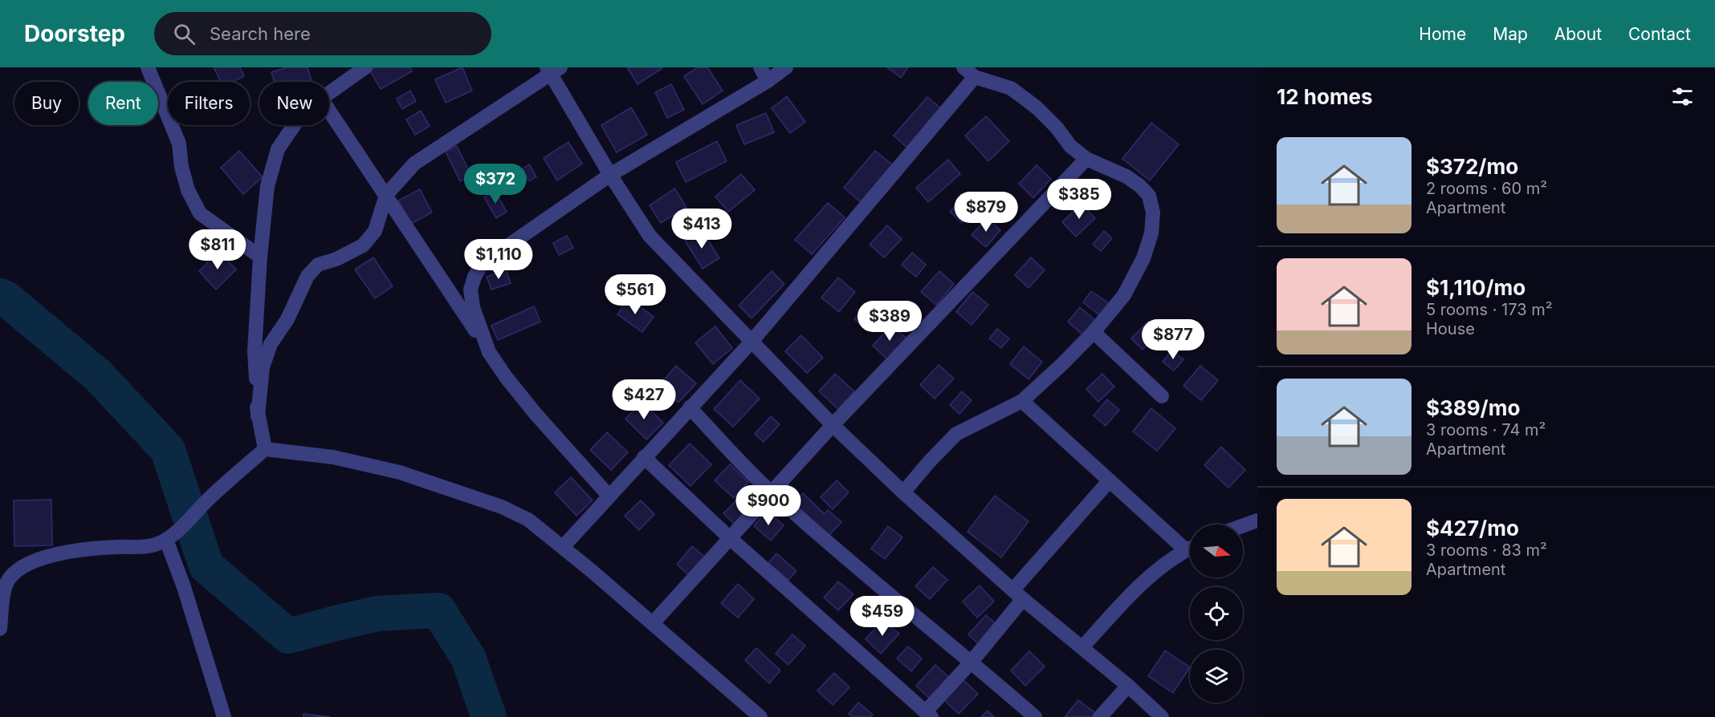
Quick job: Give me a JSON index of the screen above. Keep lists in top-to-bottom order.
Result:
{
  "north": "right",
  "page": {
    "header": "Doorstep",
    "search": "Search here",
    "nav": [
      "Home",
      "Map",
      "About",
      "Contact"
    ],
    "heading": "12 homes",
    "chip": [
      "Buy",
      "Rent",
      "Filters",
      "New"
    ],
    "list": [
      {
        "name": "$372/mo",
        "note": "2 rooms · 60 m² · Apartment"
      },
      {
        "name": "$1,110/mo",
        "note": "5 rooms · 173 m² · House"
      },
      {
        "name": "$389/mo",
        "note": "3 rooms · 74 m² · Apartment"
      },
      {
        "name": "$427/mo",
        "note": "3 rooms · 83 m² · Apartment"
      }
    ],
    "price": [
      "$372",
      "$385",
      "$879",
      "$413",
      "$811",
      "$1,110",
      "$561",
      "$389",
      "$877",
      "$427",
      "$900",
      "$459"
    ]
  }
}
